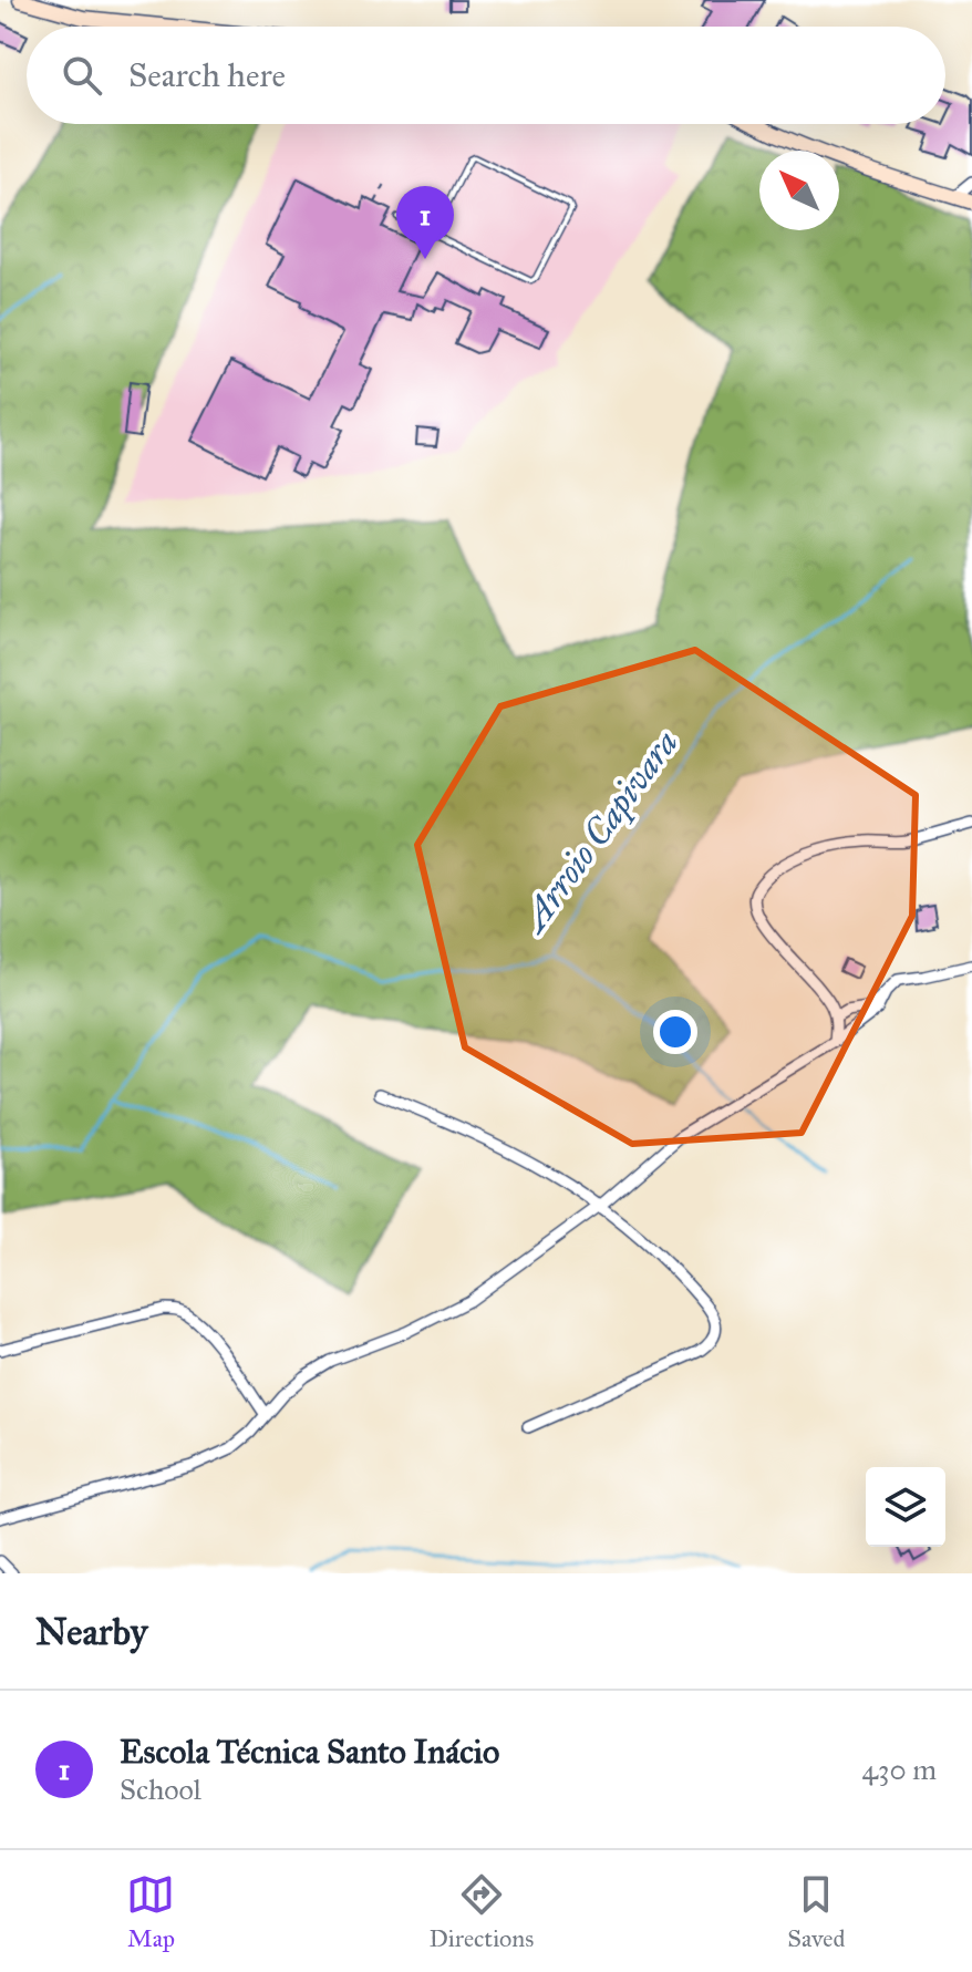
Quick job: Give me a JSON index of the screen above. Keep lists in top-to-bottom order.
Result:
{
  "water": ["Arroio Capivara"],
  "north": "top left",
  "page": {
    "search": "Search here",
    "pins": "1",
    "heading": "Nearby",
    "list": [
      {
        "mark": "1",
        "name": "Escola Técnica Santo Inácio",
        "note": "School",
        "value": "430 m"
      }
    ],
    "nav": ["Map", "Directions", "Saved"]
  }
}
